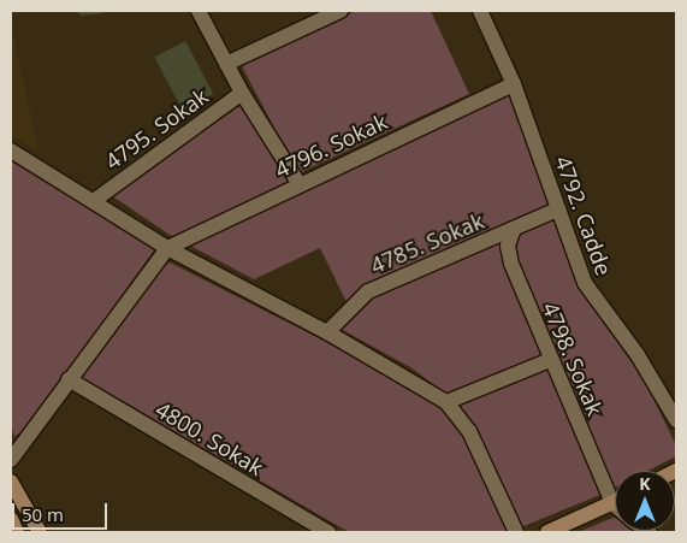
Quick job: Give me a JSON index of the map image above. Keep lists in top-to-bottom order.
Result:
{
  "streets": {
    "street": [
      "4795. Sokak",
      "4796. Sokak",
      "4792. Cadde",
      "4785. Sokak",
      "4798. Sokak",
      "4800. Sokak"
    ]
  },
  "crossings": [
    ["4796. Sokak", "4792. Cadde"],
    ["4792. Cadde", "4785. Sokak"],
    ["4785. Sokak", "4798. Sokak"]
  ],
  "scale_bar": "50 m",
  "north": "top"
}
